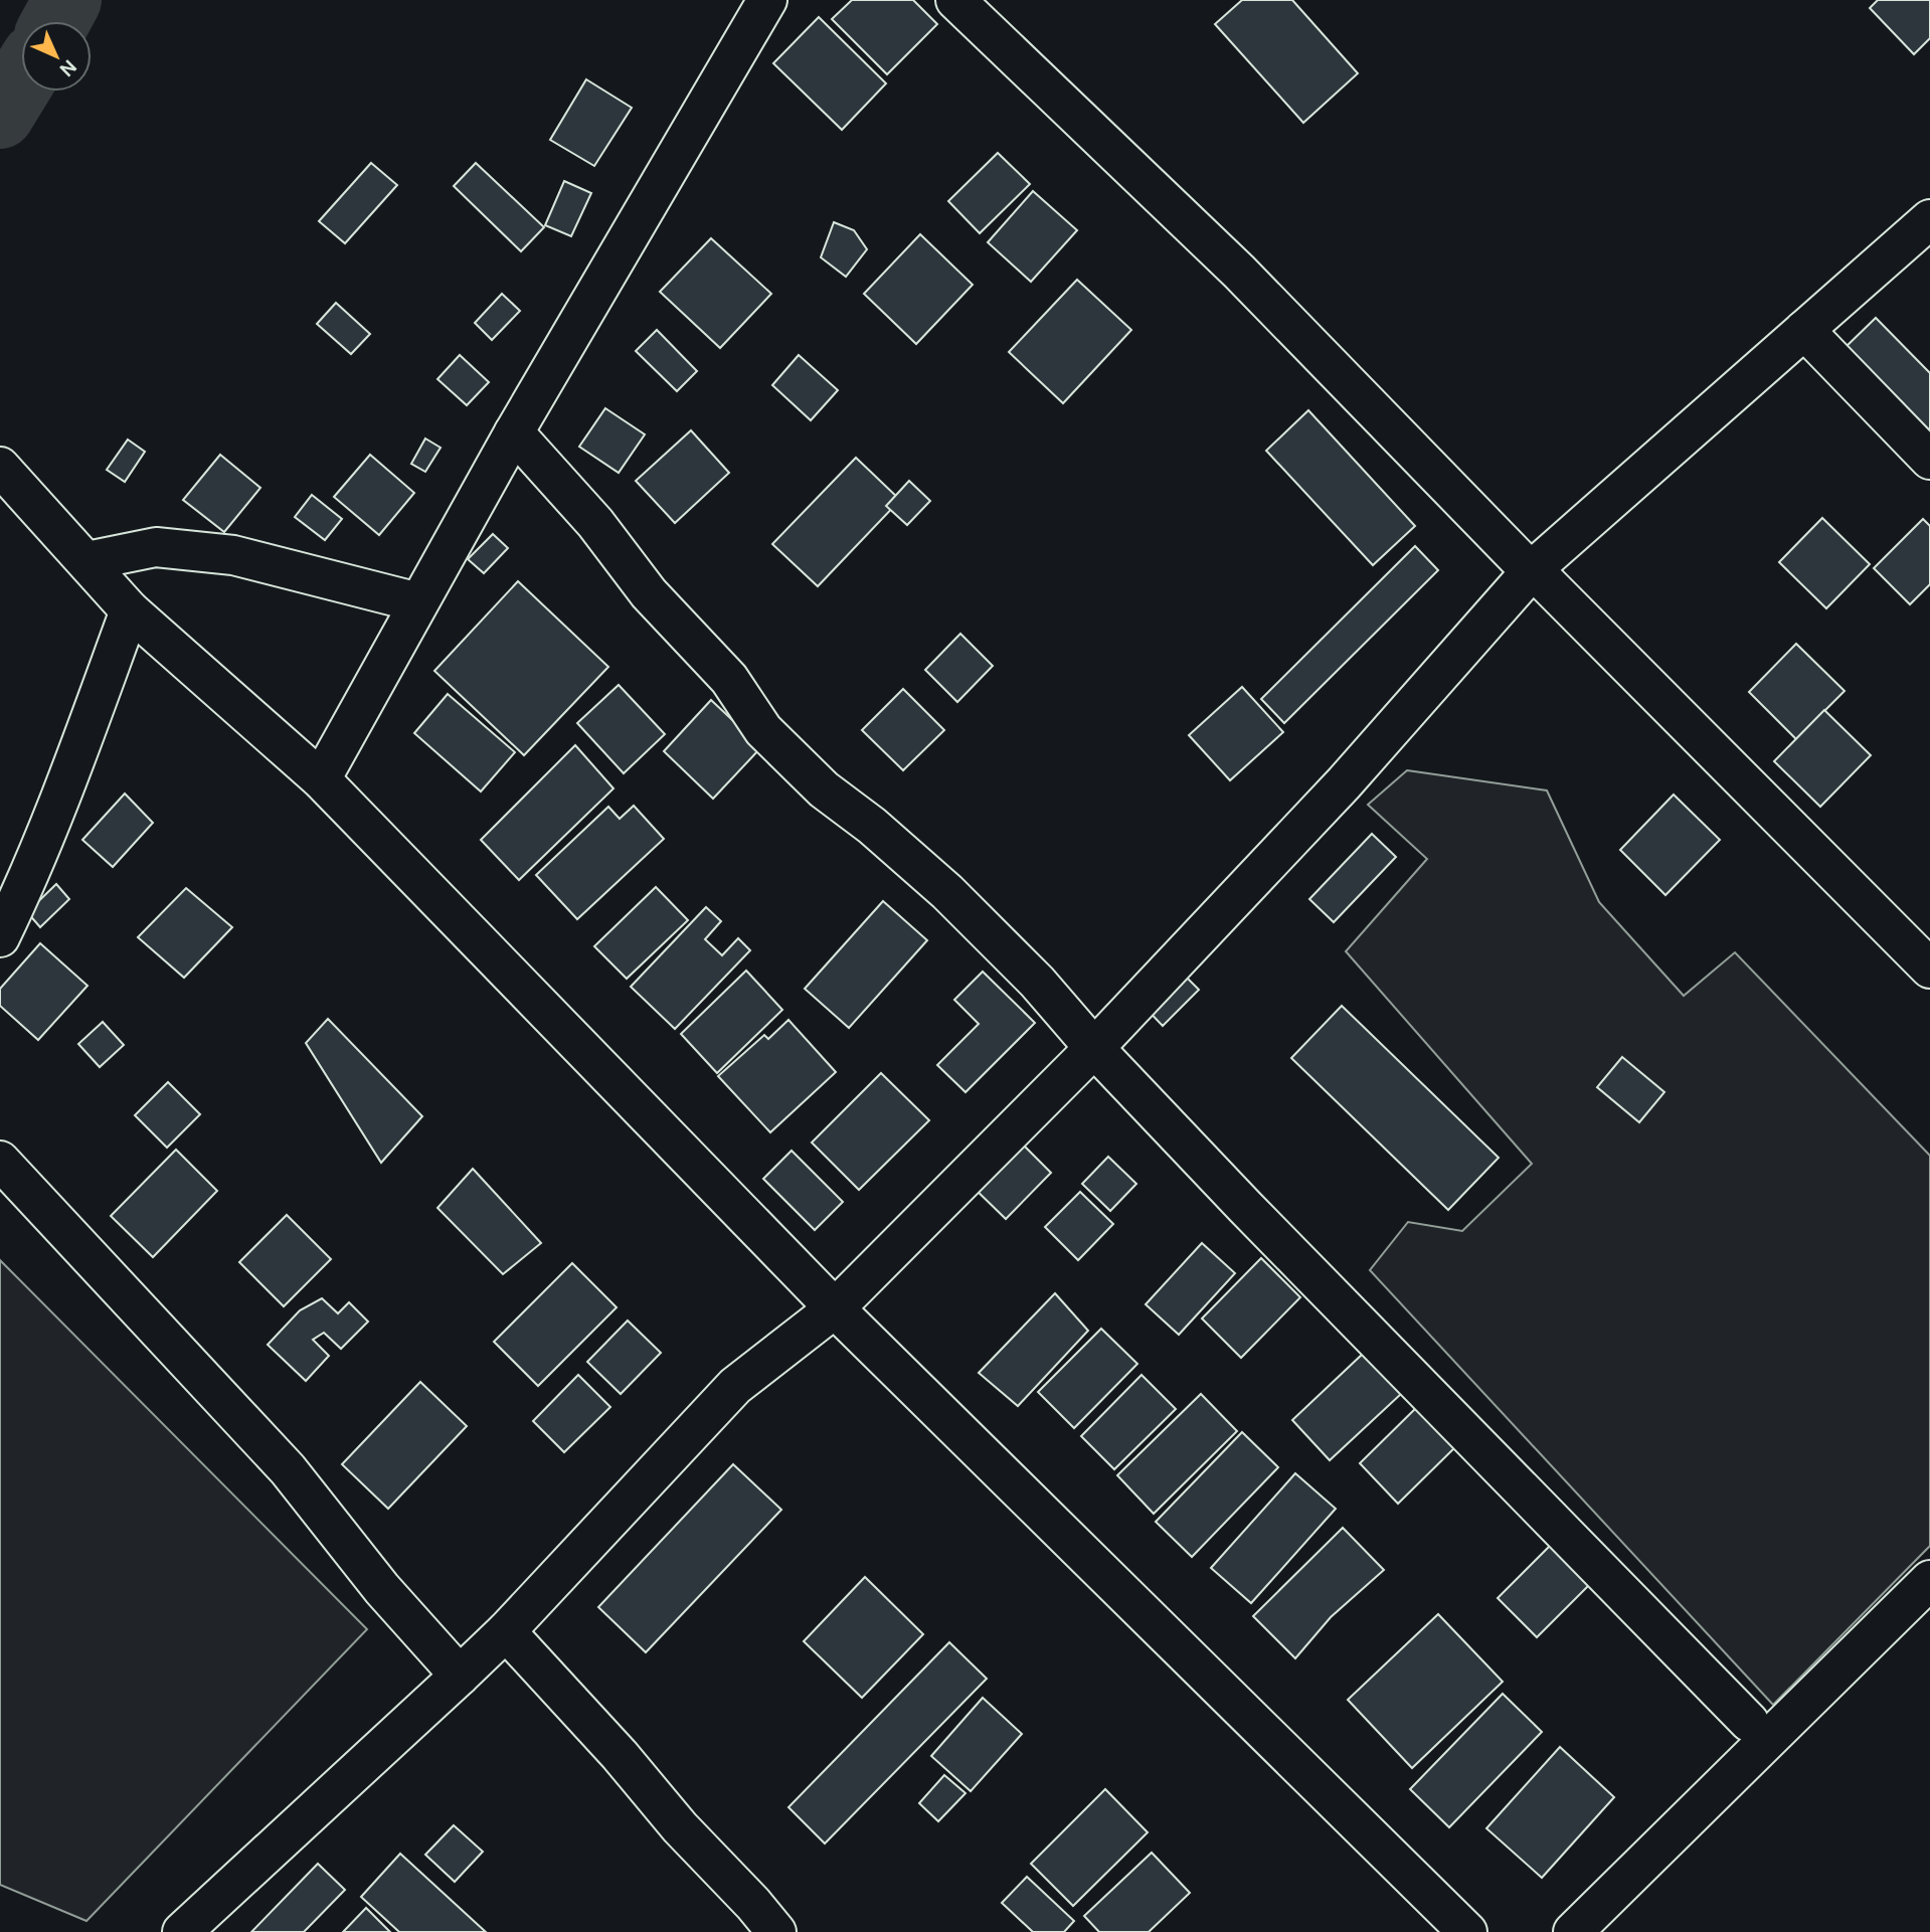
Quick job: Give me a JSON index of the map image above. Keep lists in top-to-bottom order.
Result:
{
  "north": "bottom right"
}
